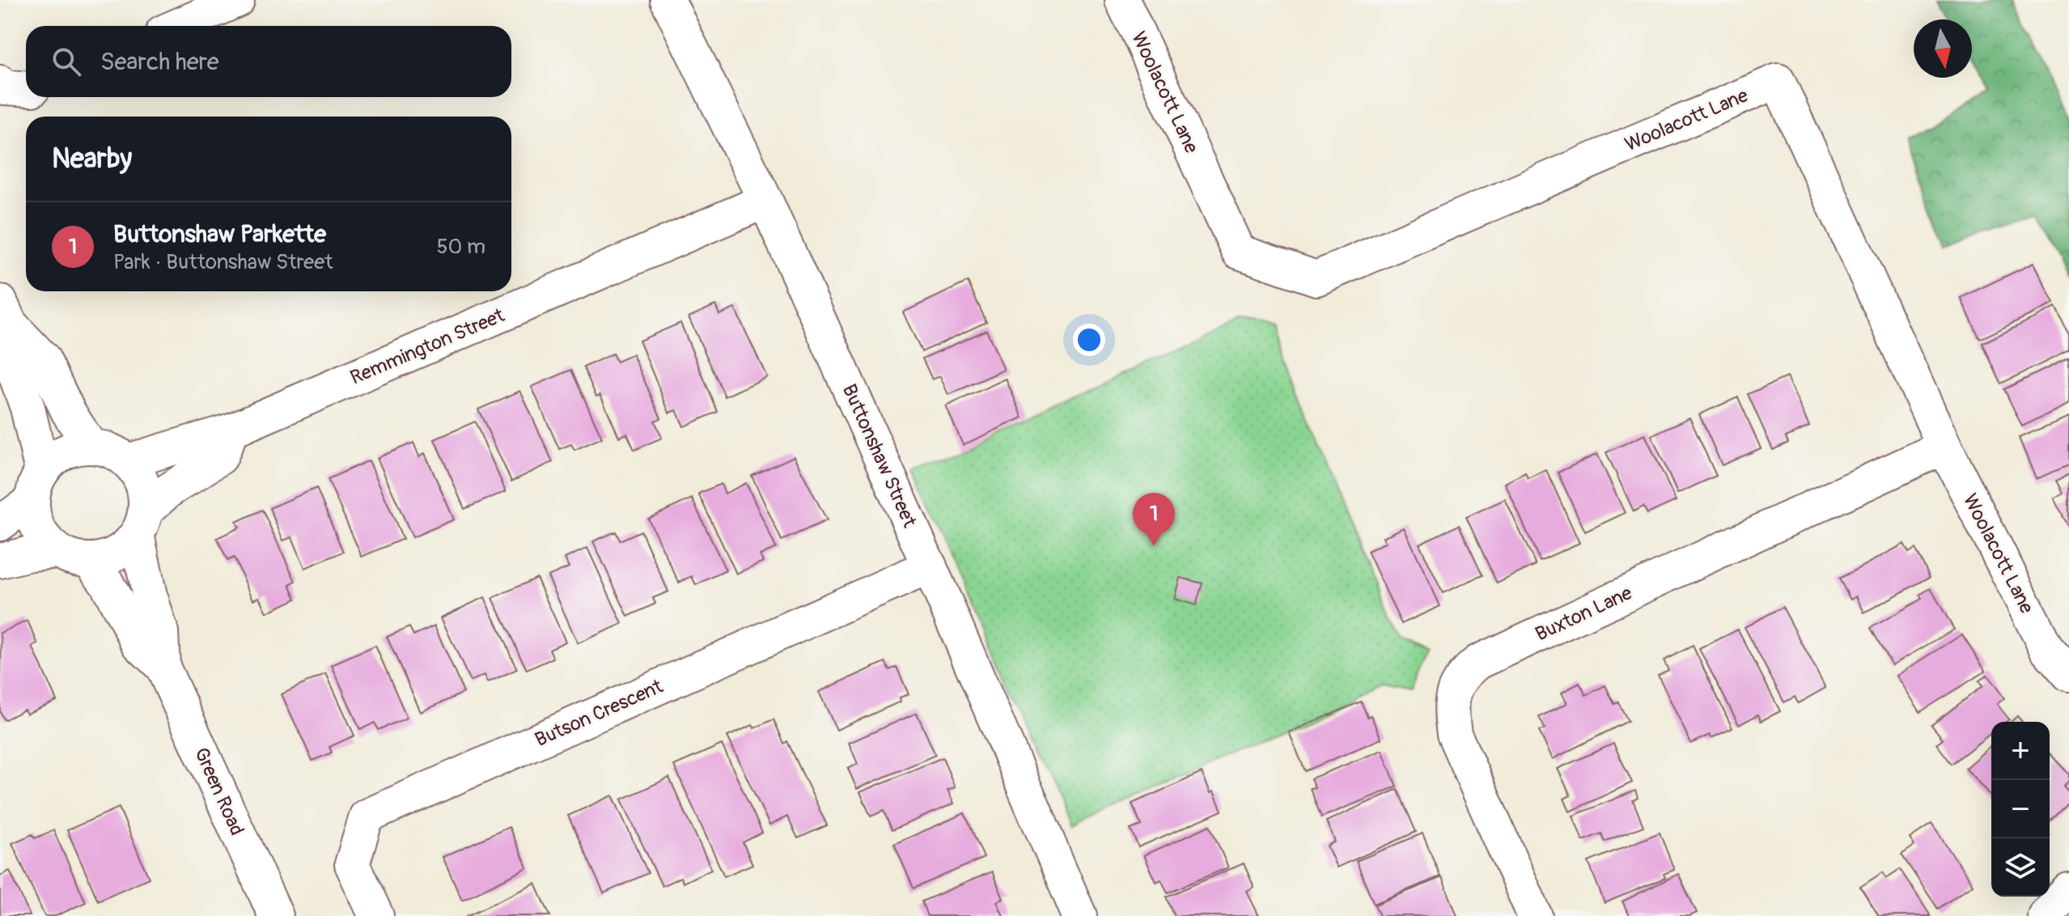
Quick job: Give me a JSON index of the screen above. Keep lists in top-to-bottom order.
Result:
{
  "streets": {
    "street": [
      "Woolacott Lane",
      "Remmington Street",
      "Buttonshaw Street",
      "Buxton Lane",
      "Butson Crescent",
      "Green Road"
    ]
  },
  "crossings": [
    ["Woolacott Lane", "Buxton Lane"],
    ["Remmington Street", "Buttonshaw Street"],
    ["Remmington Street", "Green Road"],
    ["Buttonshaw Street", "Butson Crescent"]
  ],
  "north": "bottom",
  "page": {
    "search": "Search here",
    "heading": "Nearby",
    "list": [
      {
        "mark": "1",
        "name": "Buttonshaw Parkette",
        "note": "Park · Buttonshaw Street",
        "value": "50 m"
      }
    ],
    "pins": "1",
    "map_buttons": ["+", "−"]
  }
}
